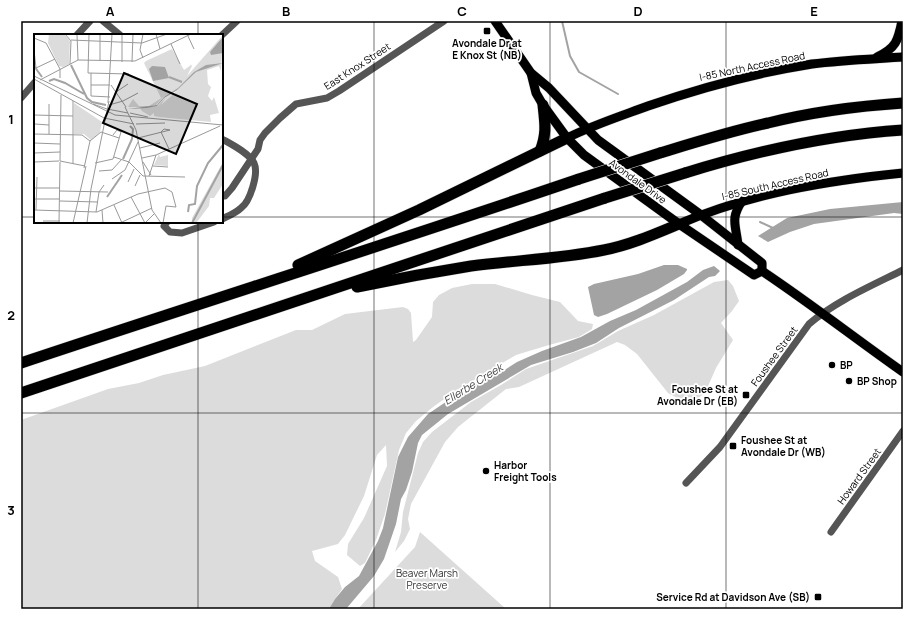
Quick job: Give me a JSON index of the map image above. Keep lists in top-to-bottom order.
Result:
{
  "streets": {
    "main road": ["I-85 North Access Road", "Avondale Drive", "I-85 South Access Road"],
    "street": ["East Knox Street", "Foushee Street", "Howard Street"]
  },
  "crossings": [
    ["I-85 North Access Road", "Avondale Drive"],
    ["Avondale Drive", "I-85 South Access Road"],
    ["Avondale Drive", "Foushee Street"]
  ],
  "water": ["Ellerbe Creek"],
  "parks": ["Beaver Marsh Preserve"],
  "places": {
    "transit": [
      "Avondale Dr at E Knox St (NB)",
      "Foushee St at Avondale Dr (EB)",
      "Foushee St at Avondale Dr (WB)",
      "Service Rd at Davidson Ave (SB)"
    ],
    "other": ["BP", "BP Shop", "Harbor Freight Tools"]
  },
  "grid": {
    "columns": [
      "A",
      "B",
      "C",
      "D",
      "E"
    ],
    "rows": ["1", "2", "3"]
  }
}
